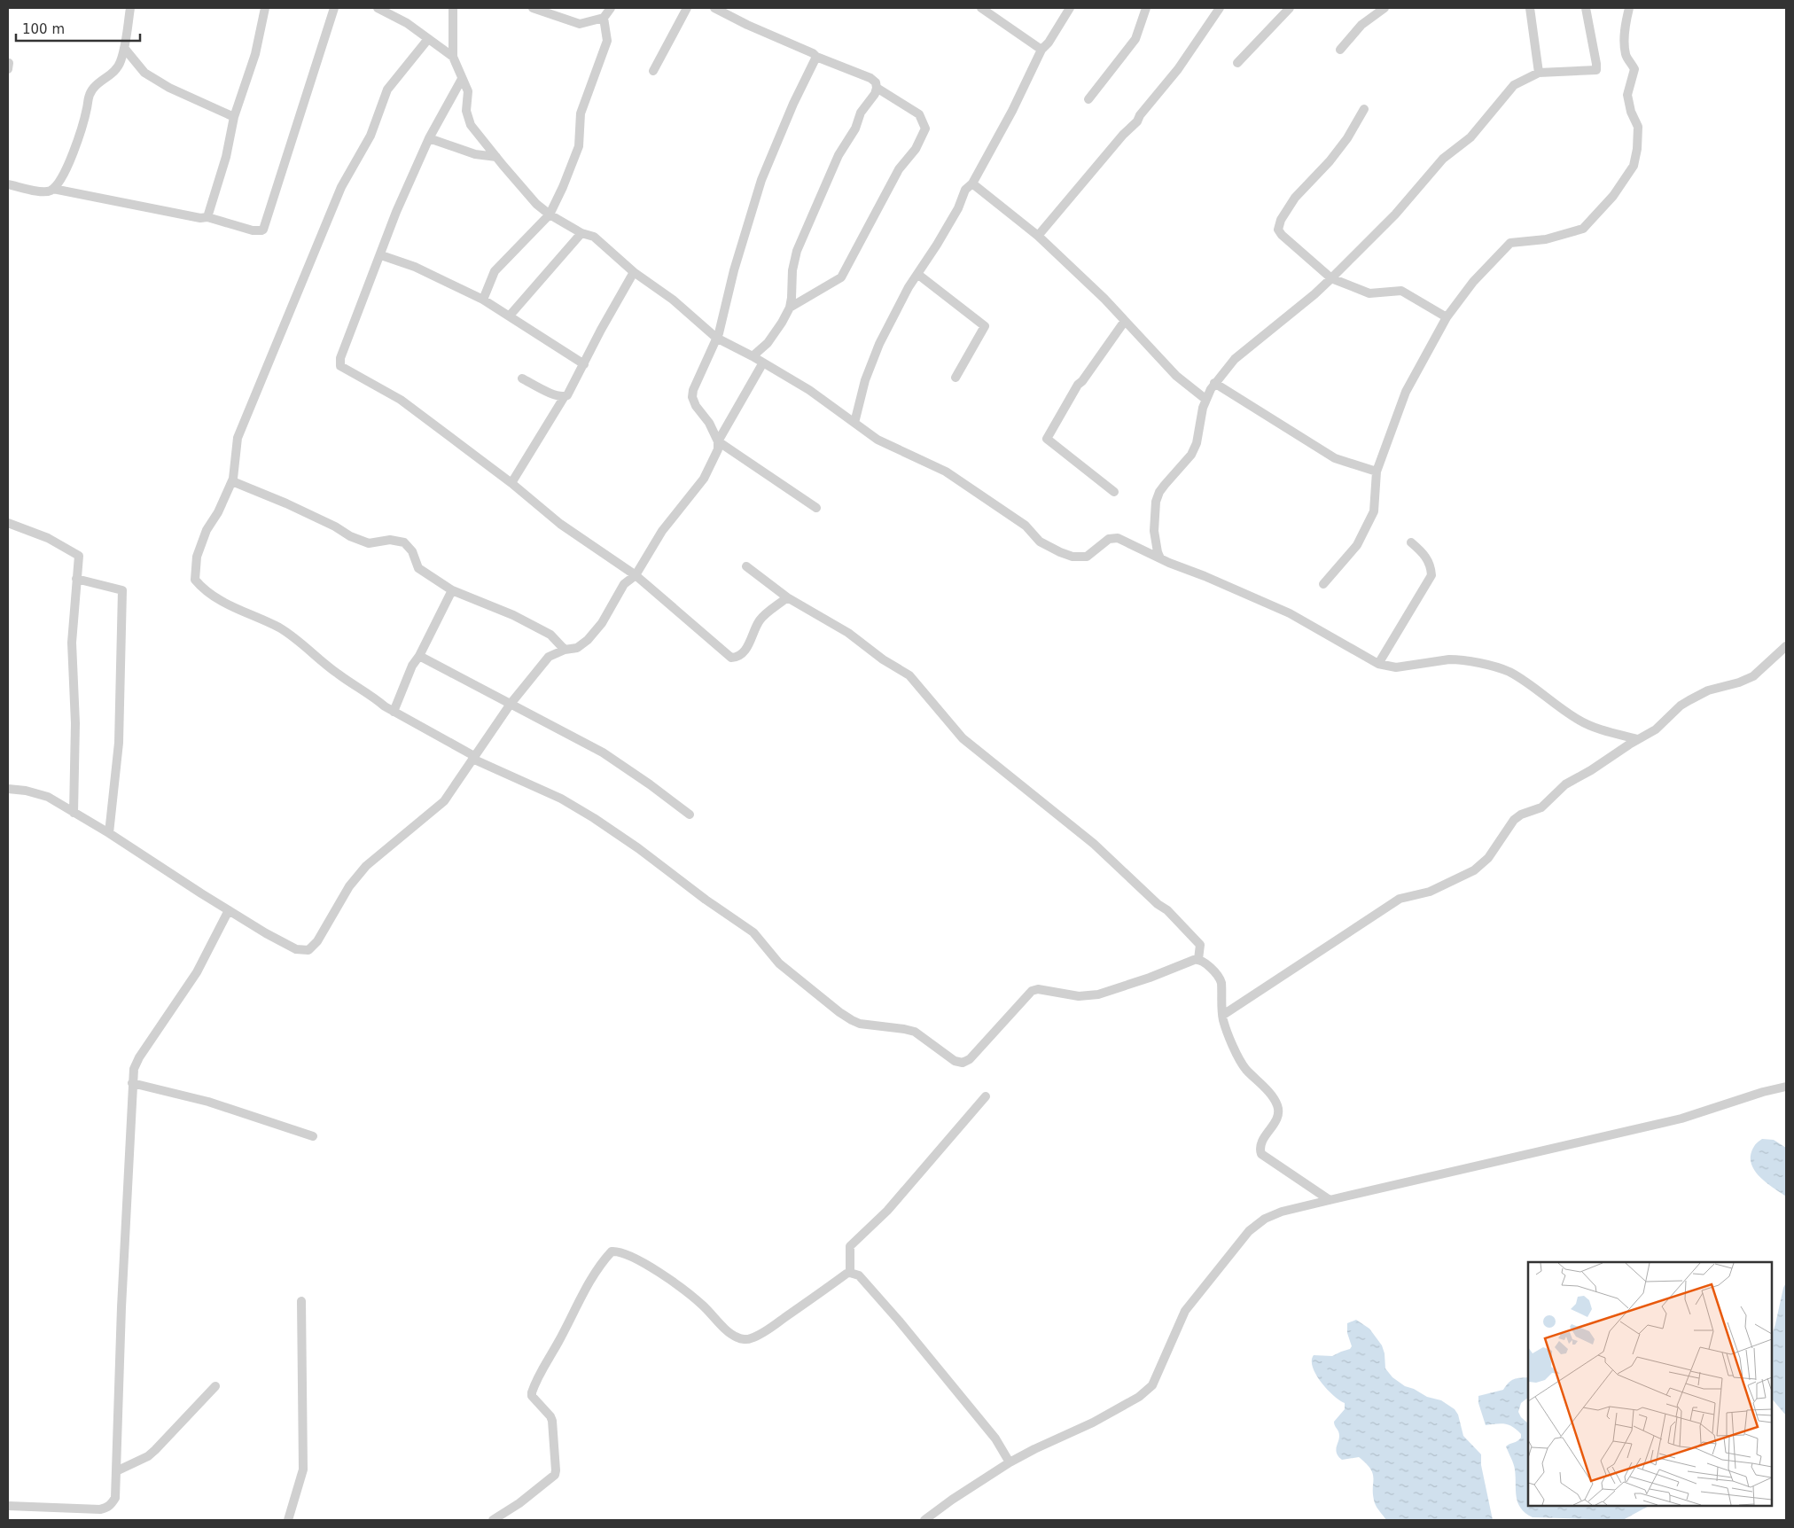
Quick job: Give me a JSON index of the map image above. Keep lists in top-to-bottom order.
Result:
{
  "scale_bar": "100 m"
}
